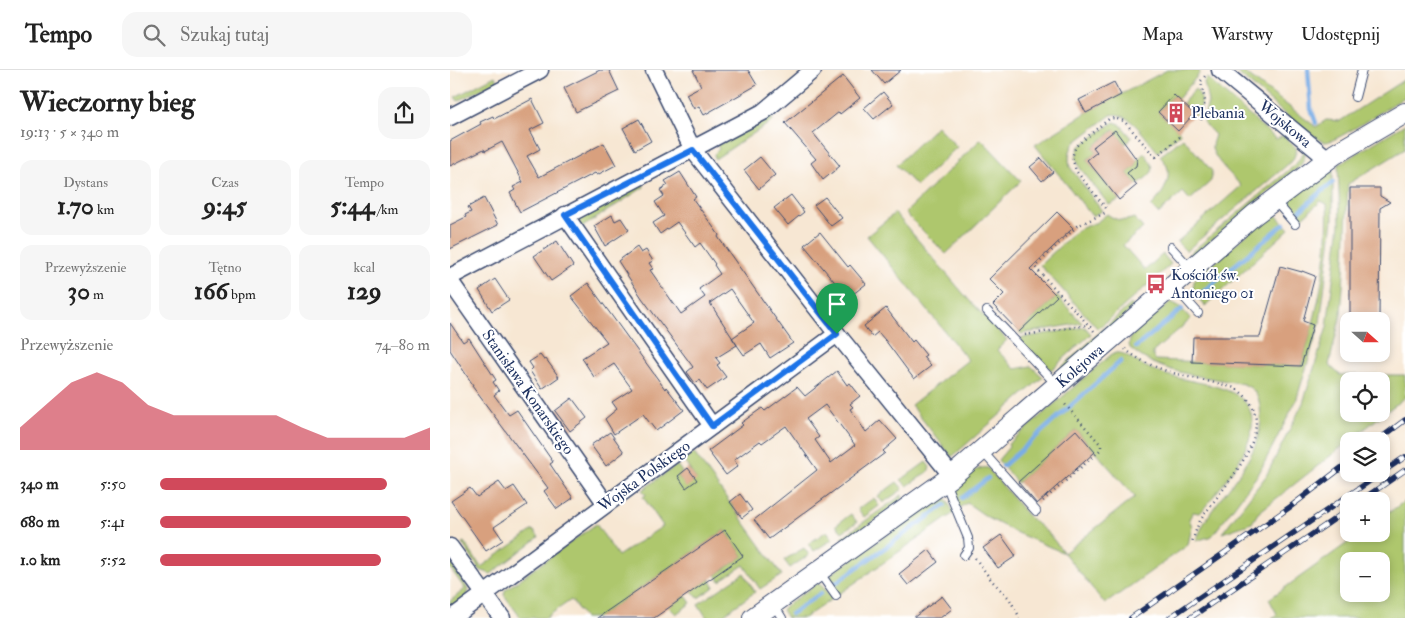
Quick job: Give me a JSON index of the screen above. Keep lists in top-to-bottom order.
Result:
{
  "streets": {
    "street": [
      "Wojskowa",
      "Kolejowa",
      "Stanisława Konarskiego",
      "Wojska Polskiego"
    ]
  },
  "crossings": [
    ["Wojskowa", "Kolejowa"],
    ["Stanisława Konarskiego", "Wojska Polskiego"]
  ],
  "places": {
    "building": ["Plebania"],
    "bus stop": ["Kościół św. Antoniego 01"]
  },
  "north": "right",
  "page": {
    "header": "Tempo",
    "search": "Szukaj tutaj",
    "nav": ["Mapa", "Warstwy", "Udostępnij"],
    "heading": ["Wieczorny bieg", "19:13 · 5 × 340 m"],
    "stats": [
      ["Dystans", "1.70 km"],
      ["Czas", "9:45"],
      ["Tempo", "5:44 /km"],
      ["Przewyższenie", "30 m"],
      ["Tętno", "166 bpm"],
      ["kcal", "129"]
    ],
    "map_buttons": ["+", "−"],
    "chart": ["Przewyższenie", "74–80 m"],
    "list": [
      {
        "name": "340 m",
        "note": "5:50"
      },
      {
        "name": "680 m",
        "note": "5:41"
      },
      {
        "name": "1.0 km",
        "note": "5:52"
      }
    ]
  }
}
